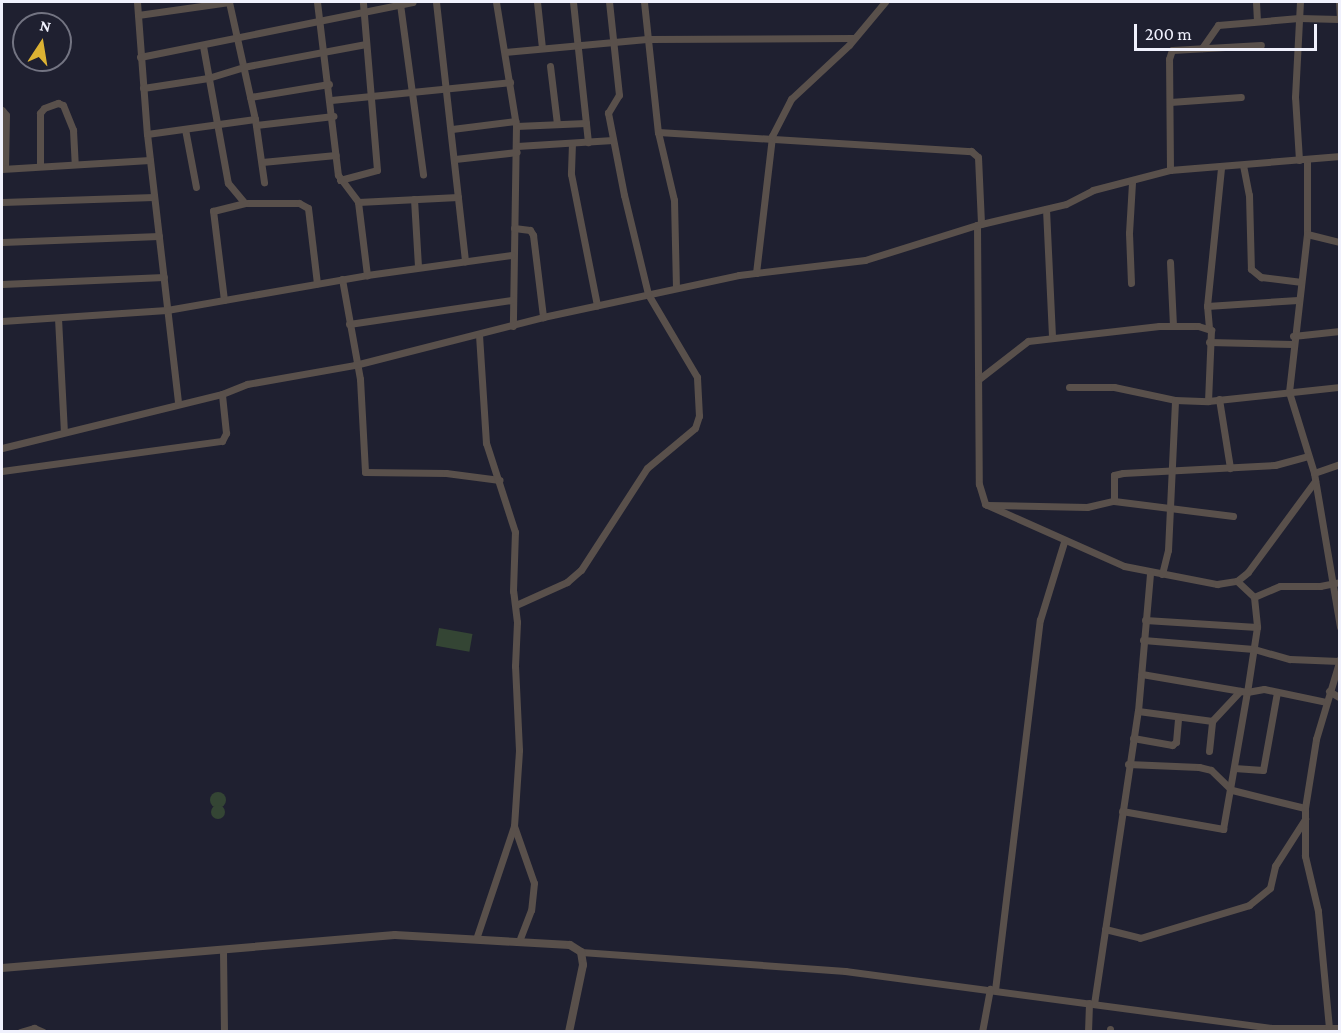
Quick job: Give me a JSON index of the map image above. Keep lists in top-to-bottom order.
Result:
{
  "scale_bar": "200 m",
  "north": "top"
}
